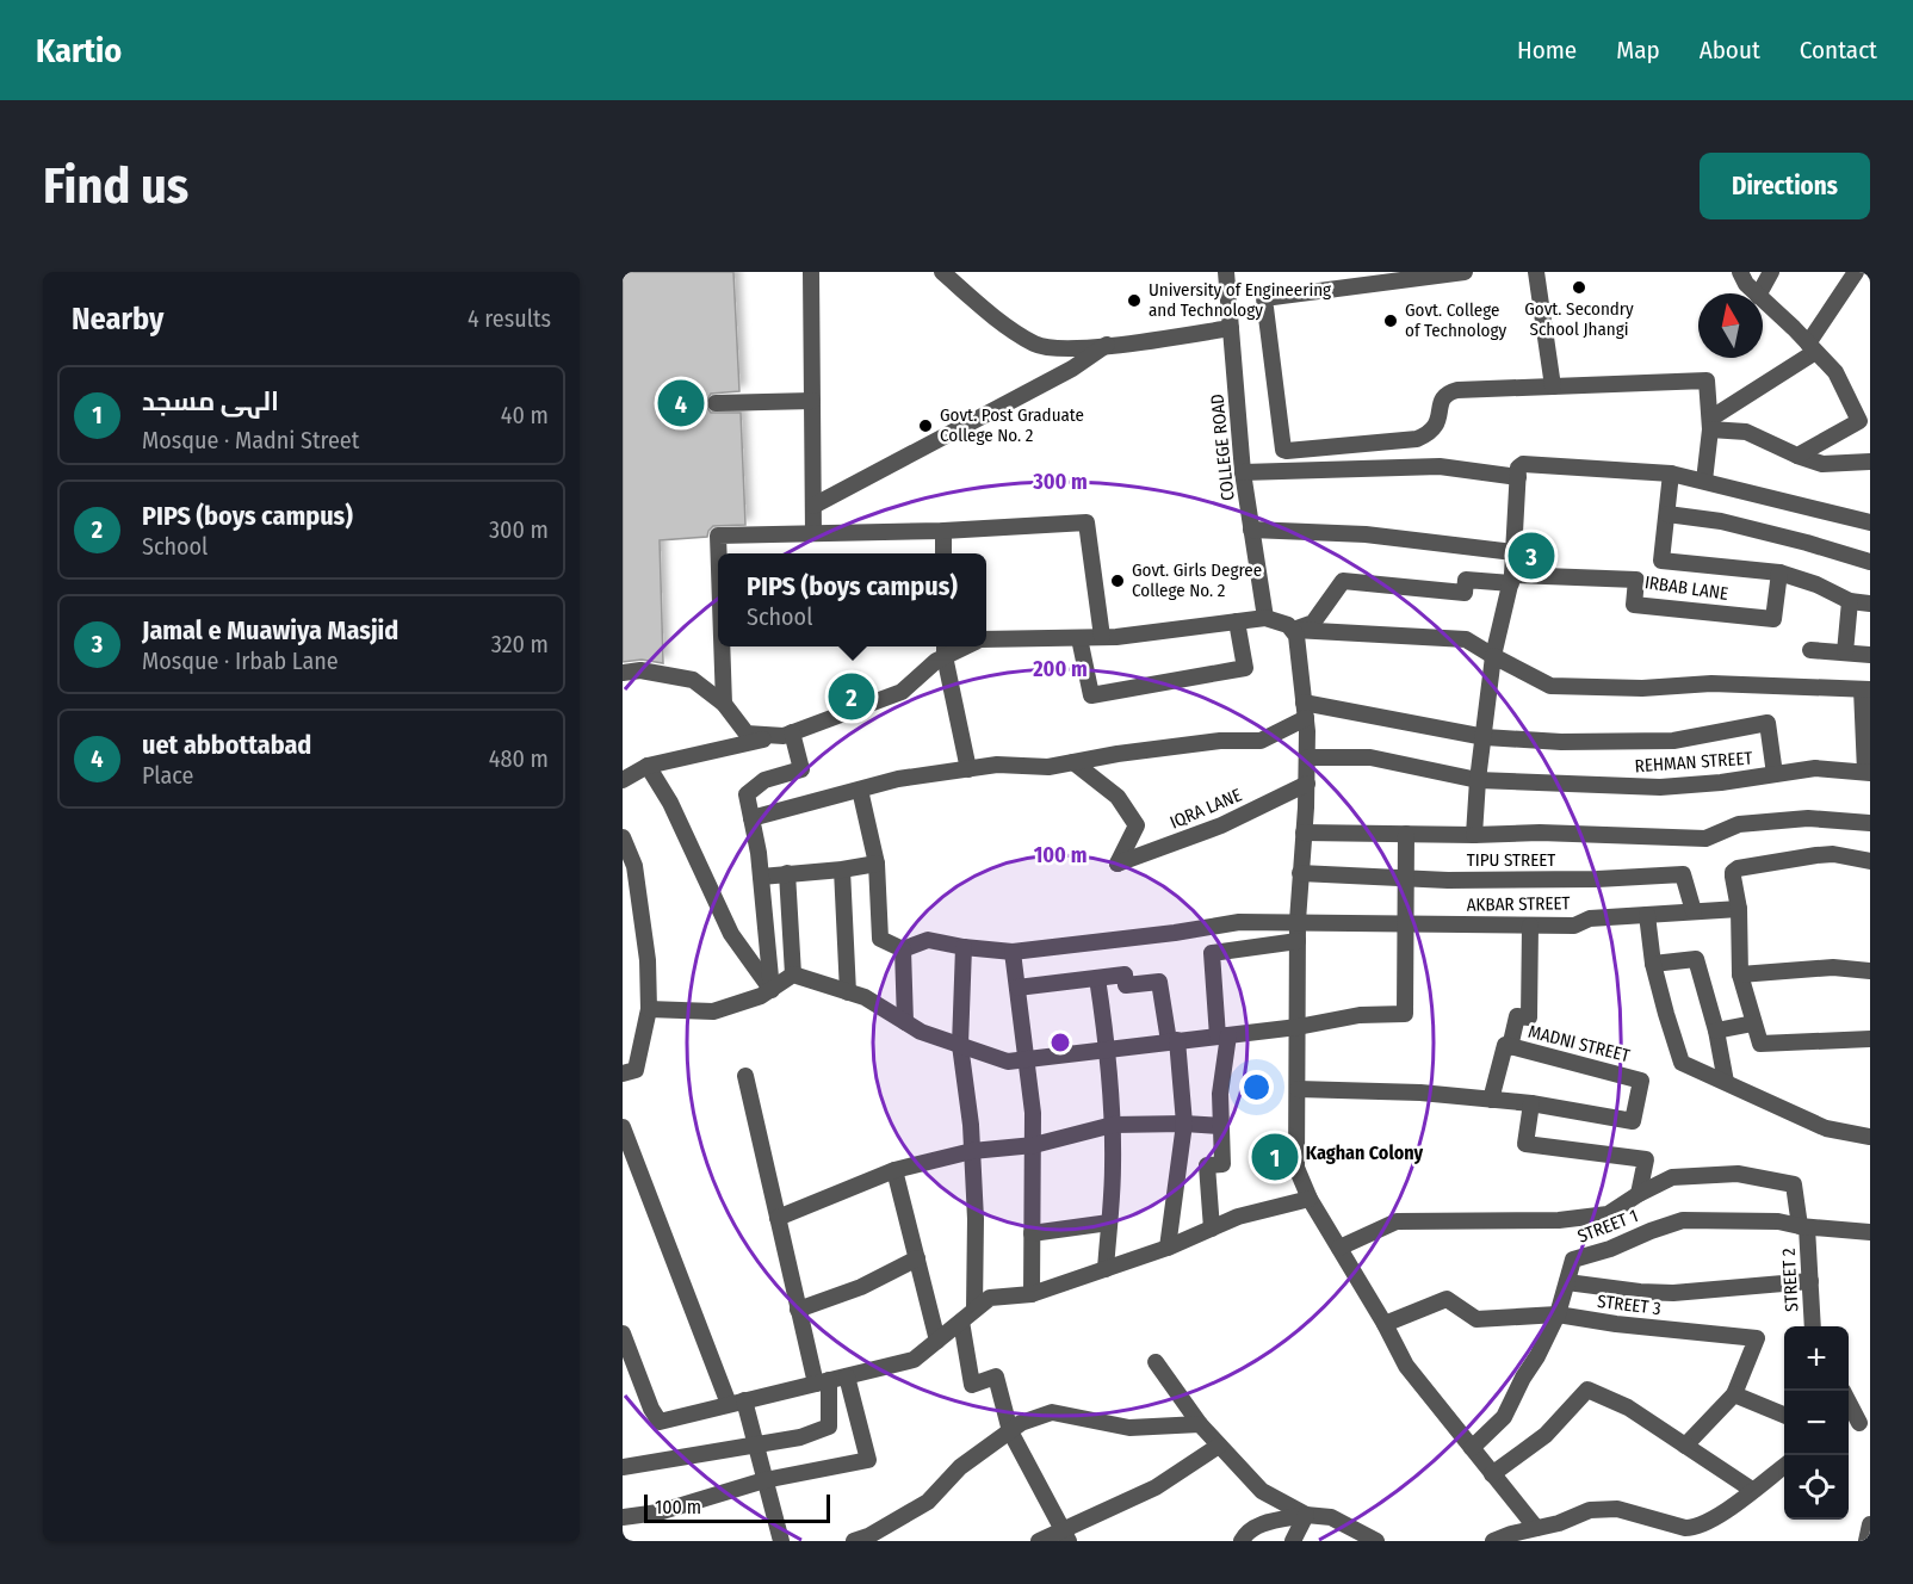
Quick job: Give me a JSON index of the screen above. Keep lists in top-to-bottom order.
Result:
{
  "streets": {
    "street": [
      "COLLEGE ROAD",
      "IRBAB LANE",
      "REHMAN STREET",
      "IQRA LANE",
      "TIPU STREET",
      "AKBAR STREET",
      "MADNI STREET",
      "STREET 1",
      "STREET 2",
      "STREET 3"
    ]
  },
  "crossings": [
    ["TIPU STREET", "AKBAR STREET"],
    ["STREET 1", "STREET 2"],
    ["STREET 1", "STREET 3"]
  ],
  "districts": ["Kaghan Colony"],
  "places": [
    "Govt. Secondry School Jhangi",
    "University of Engineering and Technology",
    "Govt. College of Technology",
    "Govt. Post Graduate College No. 2",
    "Govt. Girls Degree College No. 2"
  ],
  "scale_bar": "100 m",
  "north": "top",
  "page": {
    "header": "Kartio",
    "nav": [
      "Home",
      "Map",
      "About",
      "Contact"
    ],
    "buttons": "Directions",
    "title": "Find us",
    "heading": ["Nearby", "4 results"],
    "list": [
      {
        "mark": "1",
        "name": "الہی مسجد",
        "note": "Mosque · Madni Street",
        "value": "40 m"
      },
      {
        "mark": "2",
        "name": "PIPS (boys campus)",
        "note": "School",
        "value": "300 m"
      },
      {
        "mark": "3",
        "name": "Jamal e Muawiya Masjid",
        "note": "Mosque · Irbab Lane",
        "value": "320 m"
      },
      {
        "mark": "4",
        "name": "uet abbottabad",
        "note": "Place",
        "value": "480 m"
      }
    ],
    "pins": [
      "4",
      "3",
      "2",
      "1"
    ],
    "popup": ["PIPS (boys campus)", "School"],
    "map_buttons": ["+", "−"],
    "scale": "100 m"
  },
  "rings": ["300 m", "200 m", "100 m"]
}
